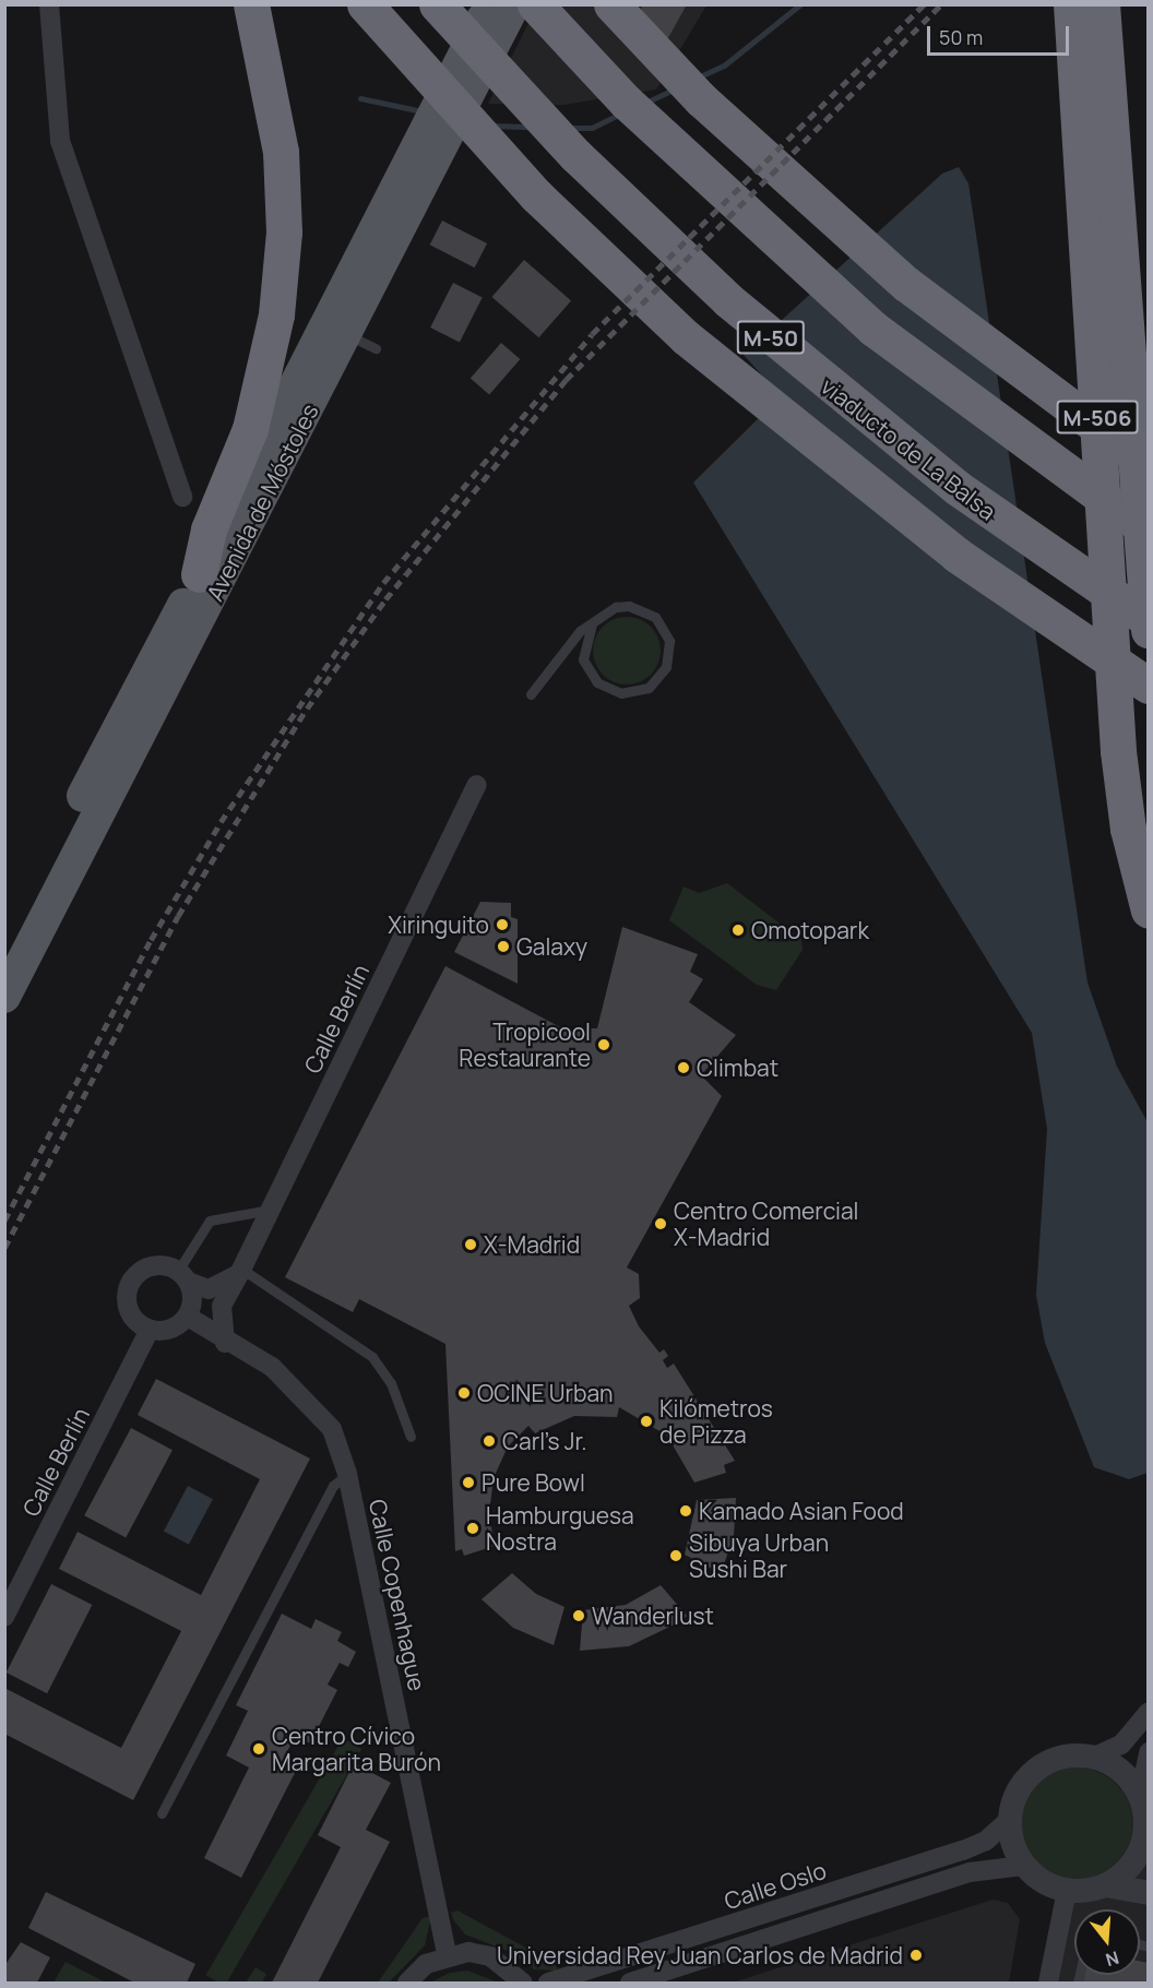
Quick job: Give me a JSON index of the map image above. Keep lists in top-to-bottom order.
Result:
{
  "streets": {
    "highway": ["M-50", "M-506", "viaducto de La Balsa"],
    "main road": ["Avenida de Móstoles"],
    "street": ["Calle Berlín", "Calle Copenhague", "Calle Oslo"]
  },
  "crossings": [
    ["Calle Berlín", "Calle Copenhague"]
  ],
  "places": [
    "Xiringuito",
    "Omotopark",
    "Galaxy",
    "Tropicool Restaurante",
    "Climbat",
    "Centro Comercial X-Madrid",
    "X-Madrid",
    "OCINE Urban",
    "Kilómetros de Pizza",
    "Carl's Jr.",
    "Pure Bowl",
    "Kamado Asian Food",
    "Hamburguesa Nostra",
    "Sibuya Urban Sushi Bar",
    "Wanderlust",
    "Centro Cívico Margarita Burón",
    "Universidad Rey Juan Carlos de Madrid"
  ],
  "scale_bar": "50 m",
  "north": "bottom"
}
